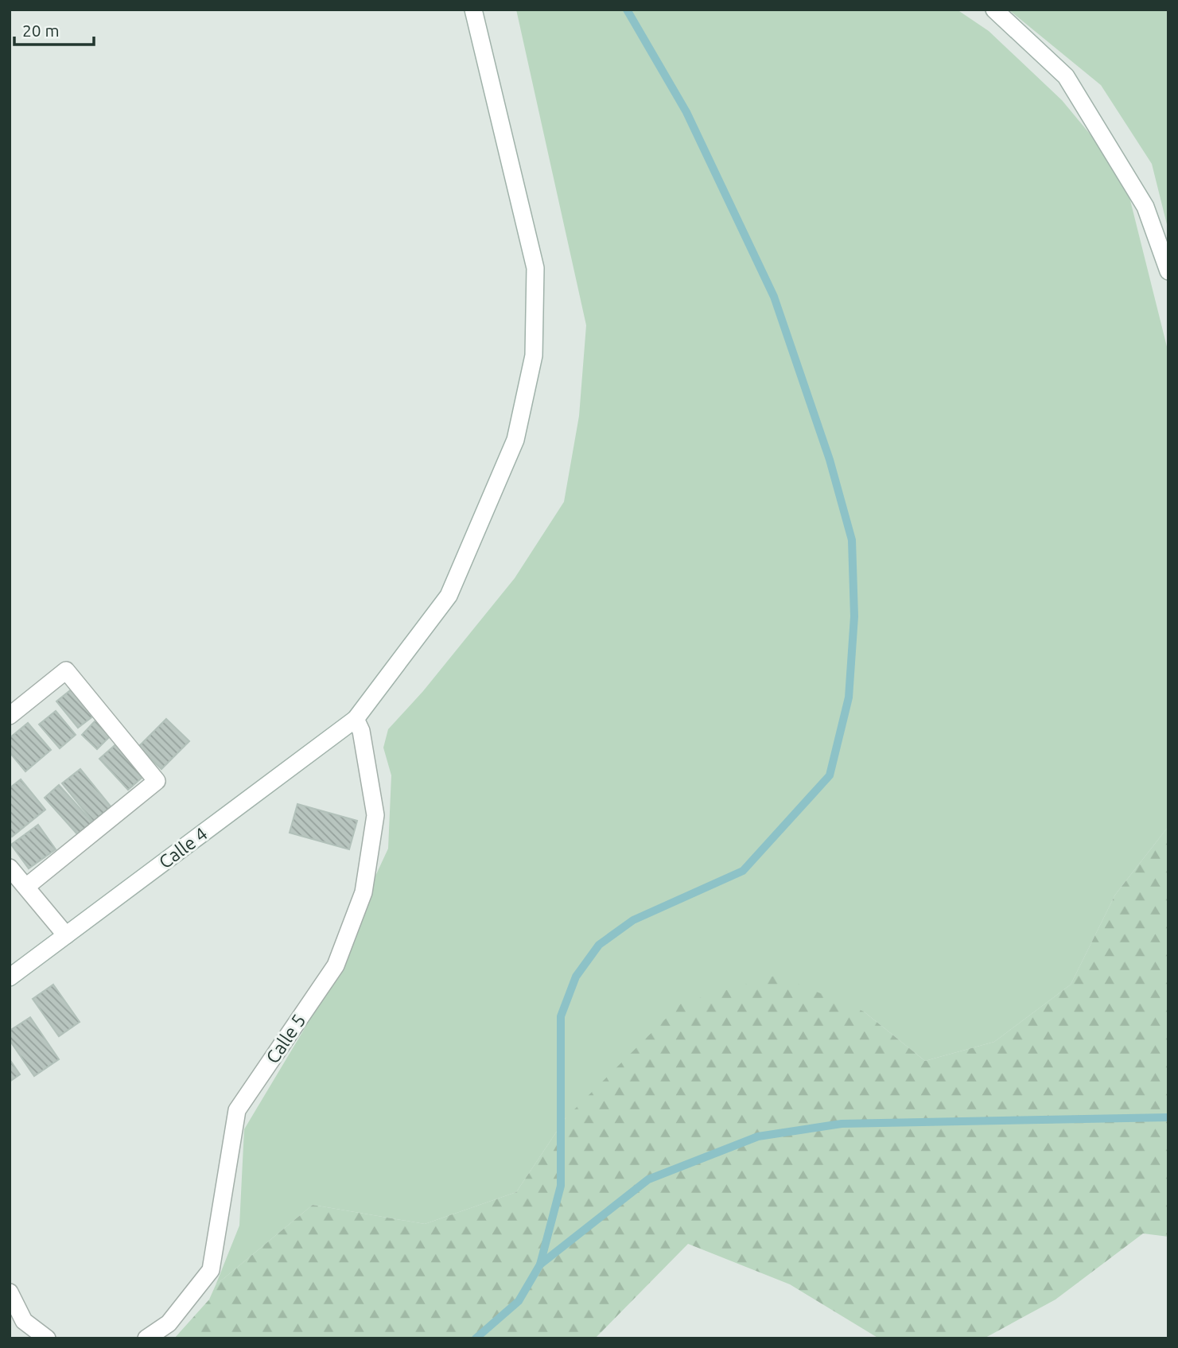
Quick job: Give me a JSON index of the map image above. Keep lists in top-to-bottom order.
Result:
{
  "streets": {
    "main road": ["Calle 4", "Calle 5"]
  },
  "crossings": [
    ["Calle 4", "Calle 5"]
  ],
  "scale_bar": "20 m"
}
